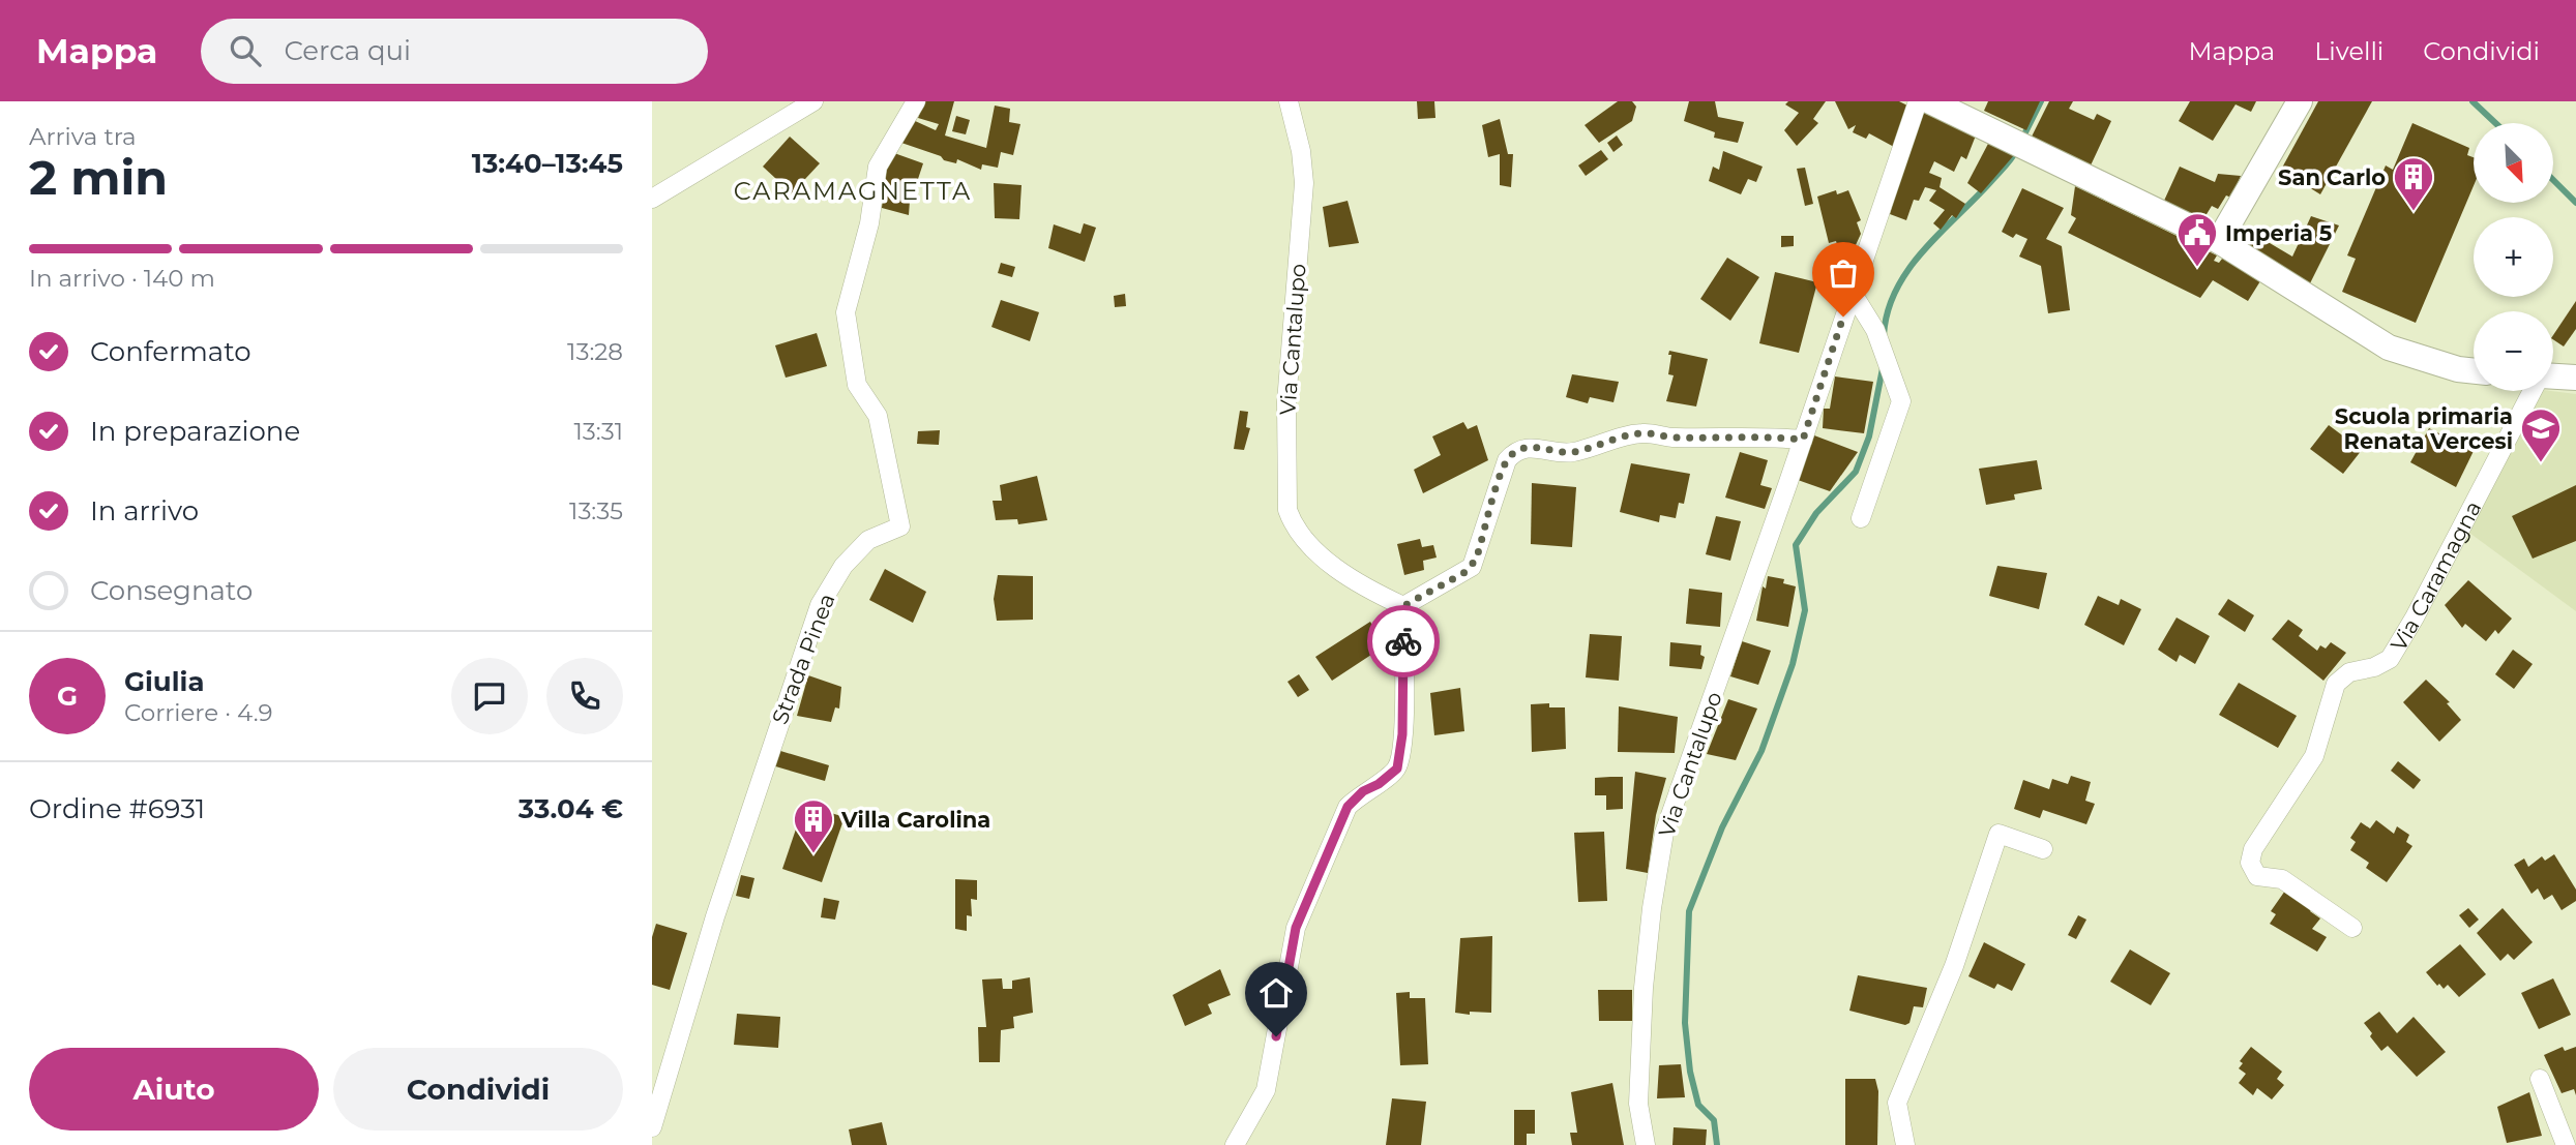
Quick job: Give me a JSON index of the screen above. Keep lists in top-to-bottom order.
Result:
{
  "streets": {
    "street": ["Via Cantalupo", "Via Caramagna", "Strada Pinea"]
  },
  "districts": ["CARAMAGNETTA"],
  "places": {
    "building": ["San Carlo", "Villa Carolina"],
    "public building": ["Imperia 5"],
    "school or university": ["Scuola primaria Renata Vercesi"]
  },
  "north": "bottom right",
  "page": {
    "header": "Mappa",
    "search": "Cerca qui",
    "nav": ["Mappa", "Livelli", "Condividi"],
    "heading": ["2 min", "Arriva tra", "13:40–13:45"],
    "panel": [
      "Giulia",
      "Corriere · 4.9",
      "Ordine #6931",
      "33.04 €"
    ],
    "map_buttons": ["+", "−"],
    "bar": "In arrivo · 140 m",
    "list": [
      ["Confermato", "13:28"],
      ["In preparazione", "13:31"],
      ["In arrivo", "13:35"],
      "Consegnato"
    ],
    "round": "G",
    "buttons": ["Aiuto", "Condividi"]
  }
}
